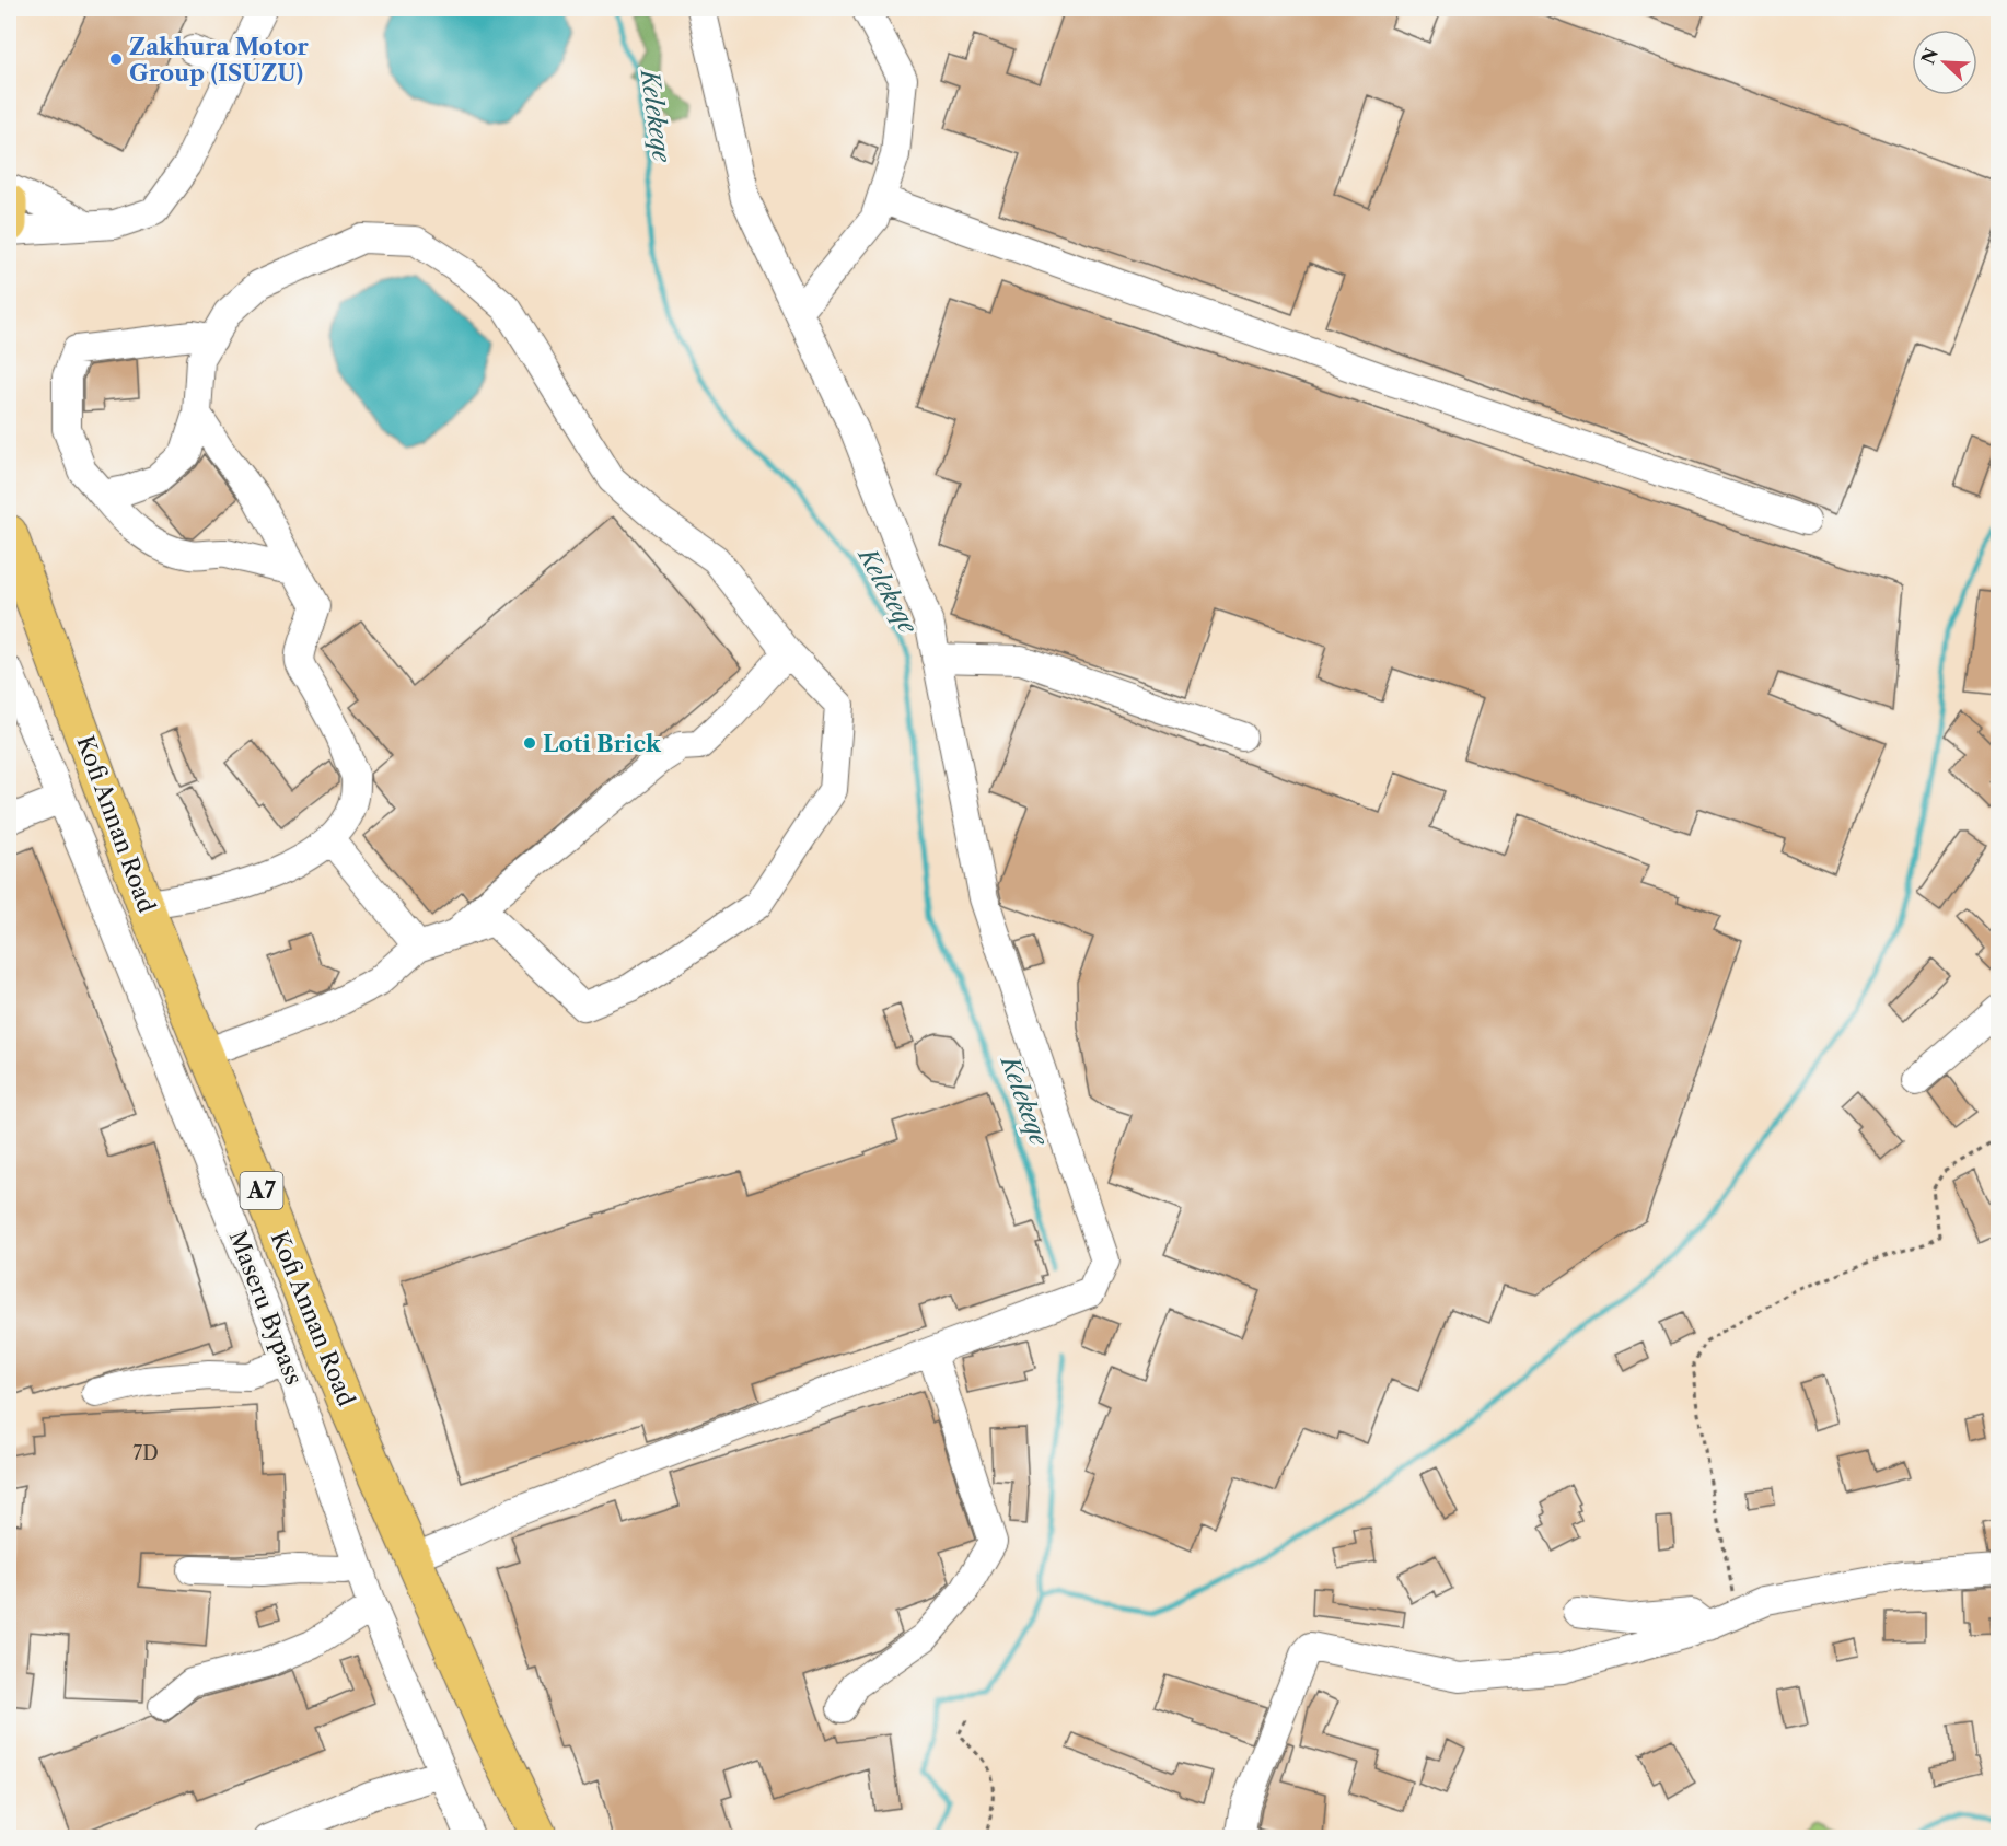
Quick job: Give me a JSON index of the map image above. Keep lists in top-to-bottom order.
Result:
{
  "streets": {
    "main road": ["Kofi Annan Road", "A7"],
    "street": ["Maseru Bypass"]
  },
  "water": ["Kelekeqe"],
  "places": ["Zakhura Motor Group (ISUZU)", "Loti Brick"],
  "house_numbers": ["7D"],
  "north": "top left"
}
